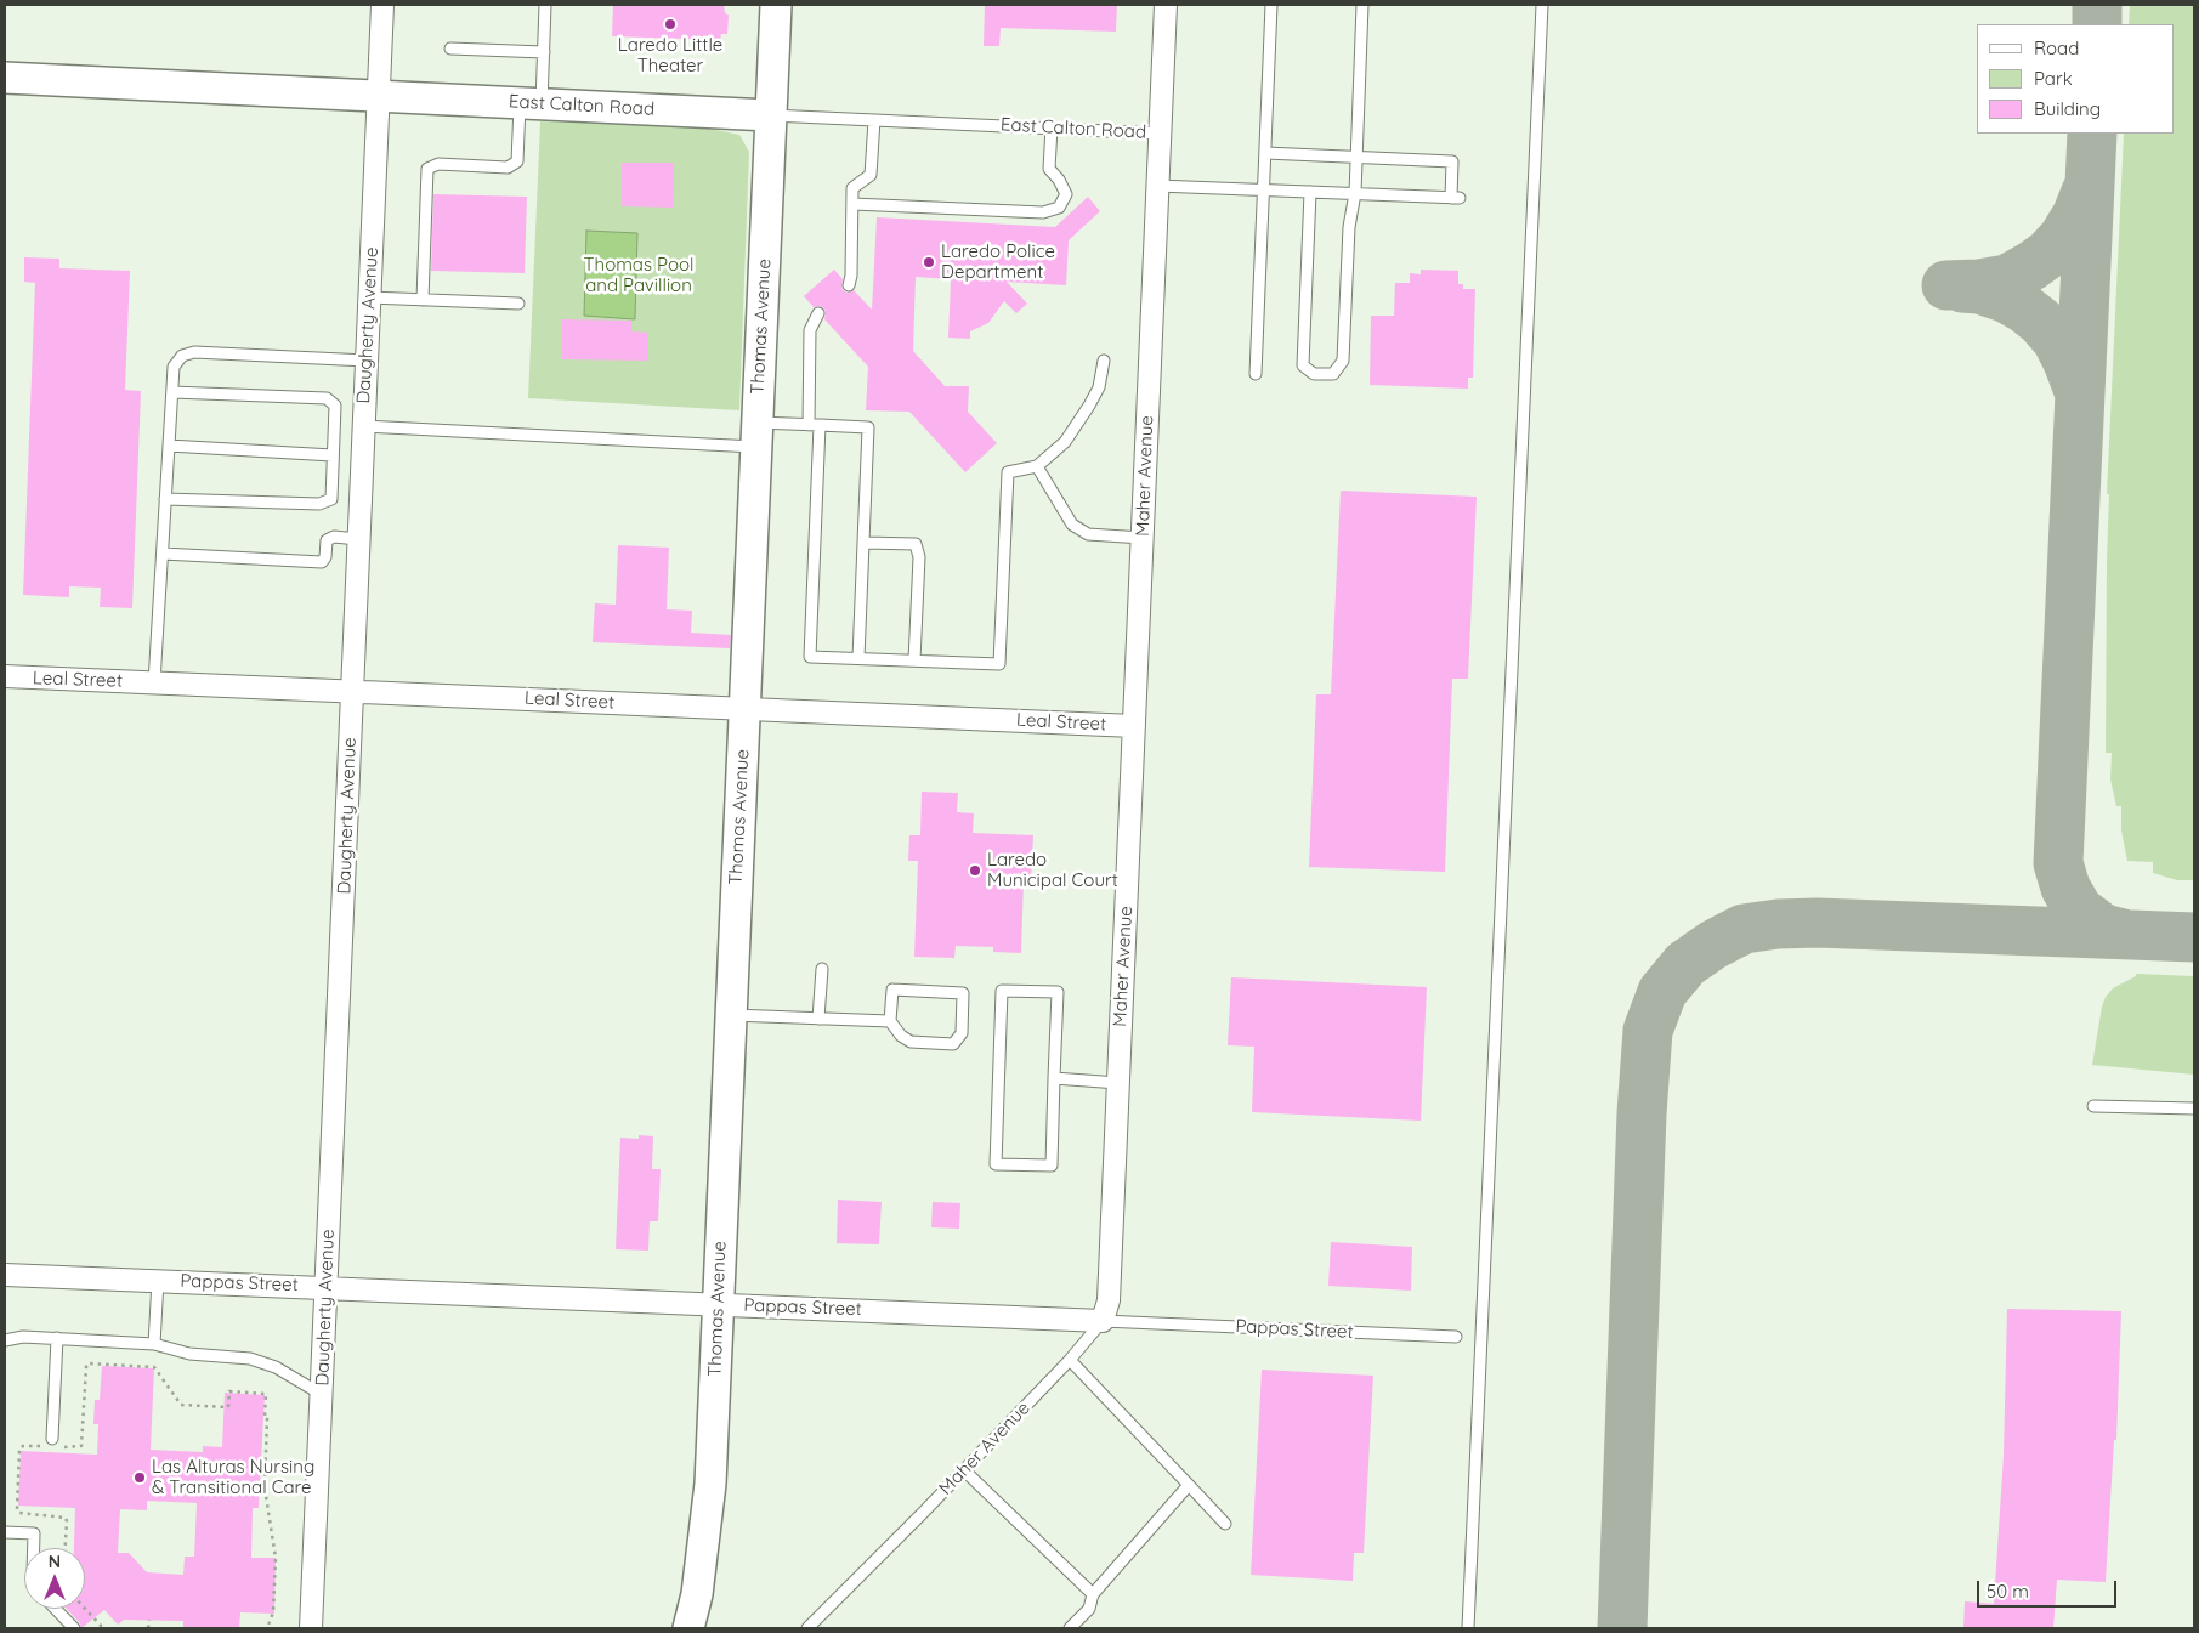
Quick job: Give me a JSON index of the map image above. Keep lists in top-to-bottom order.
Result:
{
  "streets": {
    "street": [
      "East Calton Road",
      "Daugherty Avenue",
      "Thomas Avenue",
      "Maher Avenue",
      "Leal Street",
      "Pappas Street"
    ]
  },
  "crossings": [
    ["East Calton Road", "Daugherty Avenue"],
    ["East Calton Road", "Thomas Avenue"],
    ["East Calton Road", "Maher Avenue"],
    ["Daugherty Avenue", "Leal Street"],
    ["Daugherty Avenue", "Pappas Street"],
    ["Thomas Avenue", "Leal Street"],
    ["Thomas Avenue", "Pappas Street"],
    ["Maher Avenue", "Leal Street"],
    ["Maher Avenue", "Pappas Street"]
  ],
  "parks": ["Thomas Pool and Pavillion"],
  "places": [
    "Laredo Little Theater",
    "Laredo Police Department",
    "Laredo Municipal Court",
    "Las Alturas Nursing & Transitional Care"
  ],
  "legend": ["Road", "Park", "Building"],
  "scale_bar": "50 m",
  "north": "top"
}
